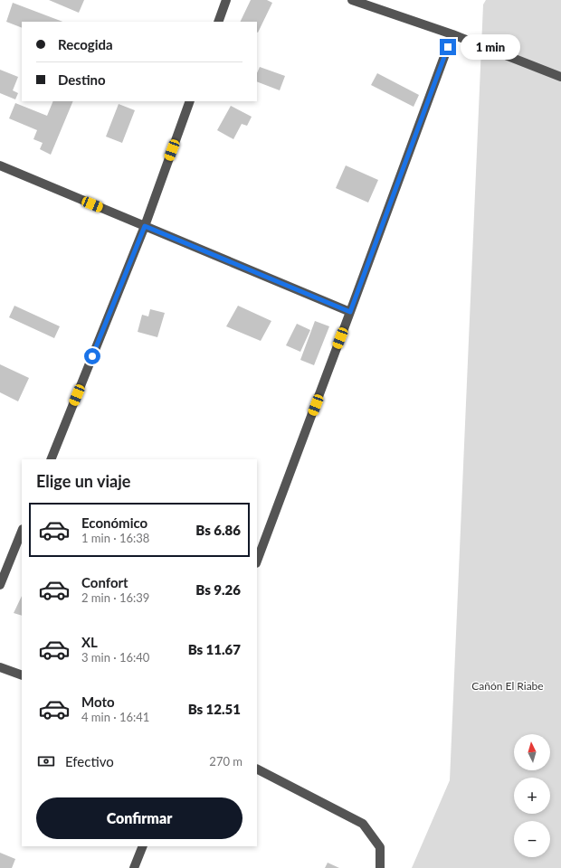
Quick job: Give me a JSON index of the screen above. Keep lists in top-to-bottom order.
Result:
{
  "parks": ["Cañón El Riabe"],
  "north": "top",
  "page": {
    "banner": ["Recogida", "Destino"],
    "bubble": "1 min",
    "heading": "Elige un viaje",
    "list": [
      {
        "name": "Económico",
        "note": "1 min · 16:38",
        "value": "Bs 6.86"
      },
      {
        "name": "Confort",
        "note": "2 min · 16:39",
        "value": "Bs 9.26"
      },
      {
        "name": "XL",
        "note": "3 min · 16:40",
        "value": "Bs 11.67"
      },
      {
        "name": "Moto",
        "note": "4 min · 16:41",
        "value": "Bs 12.51"
      }
    ],
    "map_buttons": ["+", "−"],
    "pay": ["Efectivo", "270 m"],
    "buttons": "Confirmar"
  }
}
